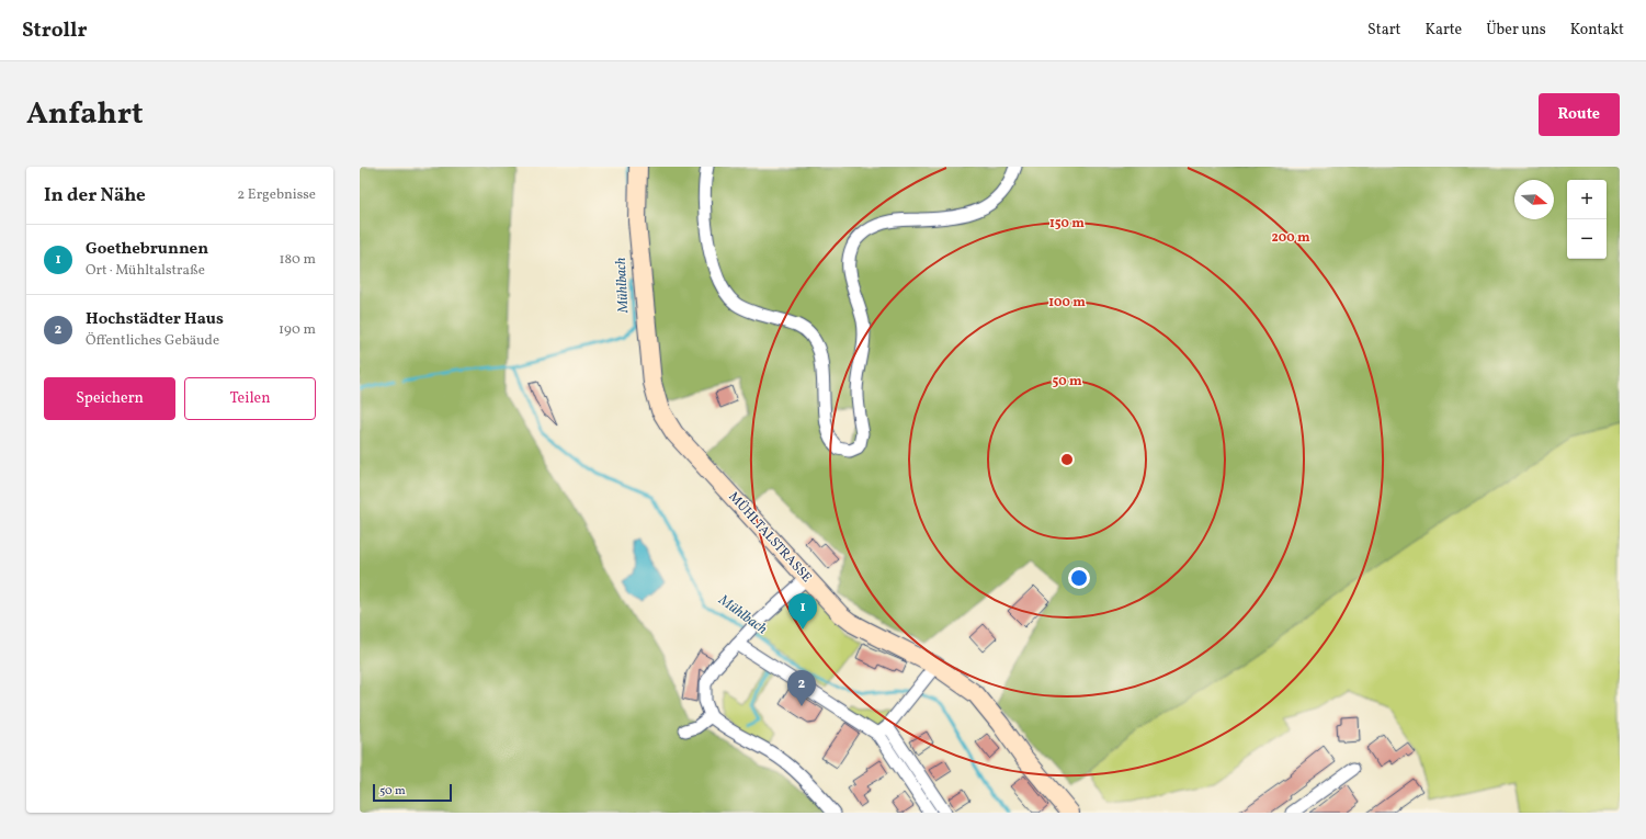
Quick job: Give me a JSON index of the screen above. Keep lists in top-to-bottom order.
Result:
{
  "streets": {
    "main road": ["MÜHLTALSTRASSE"]
  },
  "water": ["Mühlbach"],
  "scale_bar": "50 m",
  "north": "right",
  "page": {
    "header": "Strollr",
    "nav": [
      "Start",
      "Karte",
      "Über uns",
      "Kontakt"
    ],
    "title": "Anfahrt",
    "buttons": [
      "Route",
      ["Speichern", "Teilen"]
    ],
    "heading": ["In der Nähe", "2 Ergebnisse"],
    "map_buttons": ["+", "−"],
    "list": [
      {
        "mark": "1",
        "name": "Goethebrunnen",
        "note": "Ort · Mühltalstraße",
        "value": "180 m"
      },
      {
        "mark": "2",
        "name": "Hochstädter Haus",
        "note": "Öffentliches Gebäude",
        "value": "190 m"
      }
    ],
    "pins": ["1", "2"],
    "scale": "50 m"
  },
  "rings": [
    "150 m",
    "200 m",
    "100 m",
    "50 m"
  ]
}
